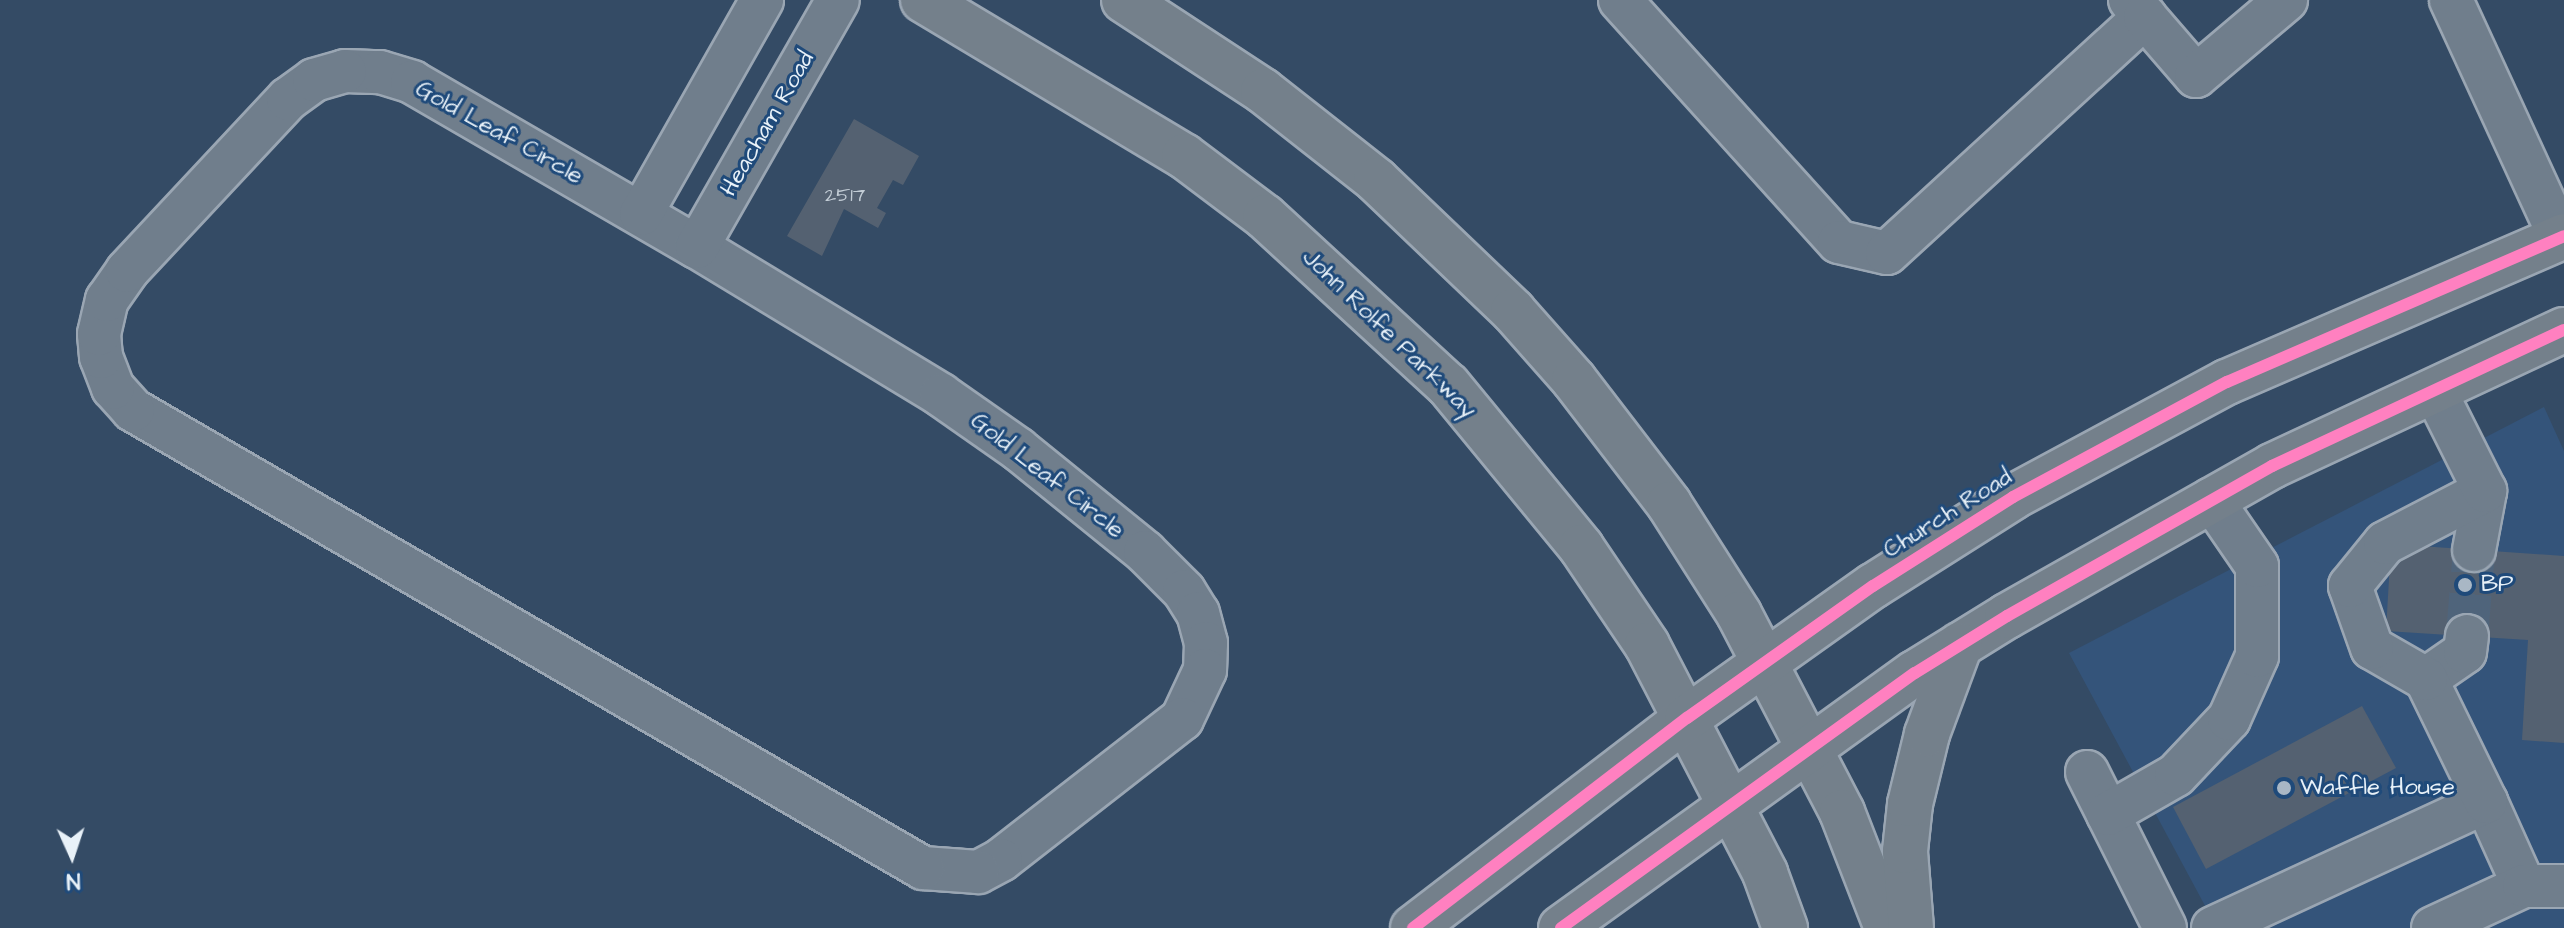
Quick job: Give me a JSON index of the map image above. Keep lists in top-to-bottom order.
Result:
{
  "streets": {
    "main road": ["John Rolfe Parkway", "Church Road"],
    "street": ["Heacham Road", "Gold Leaf Circle"]
  },
  "crossings": [
    ["Heacham Road", "Gold Leaf Circle"],
    ["John Rolfe Parkway", "Church Road"]
  ],
  "places": ["BP", "Waffle House"],
  "house_numbers": ["2517"],
  "north": "bottom"
}
